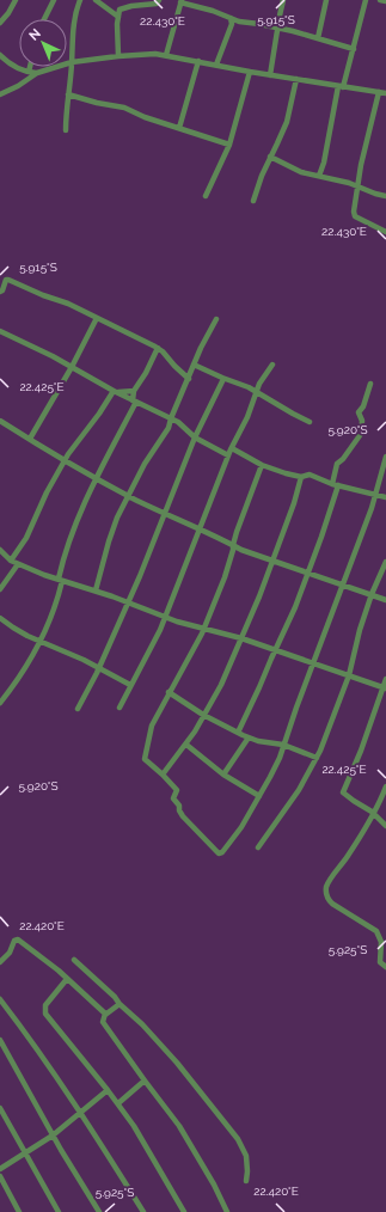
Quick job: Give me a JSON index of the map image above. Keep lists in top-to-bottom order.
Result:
{
  "north": "top left",
  "coordinates": [
    "5.915°S",
    "22.430°E",
    "22.425°E",
    "5.920°S",
    "22.420°E",
    "5.925°S"
  ]
}
